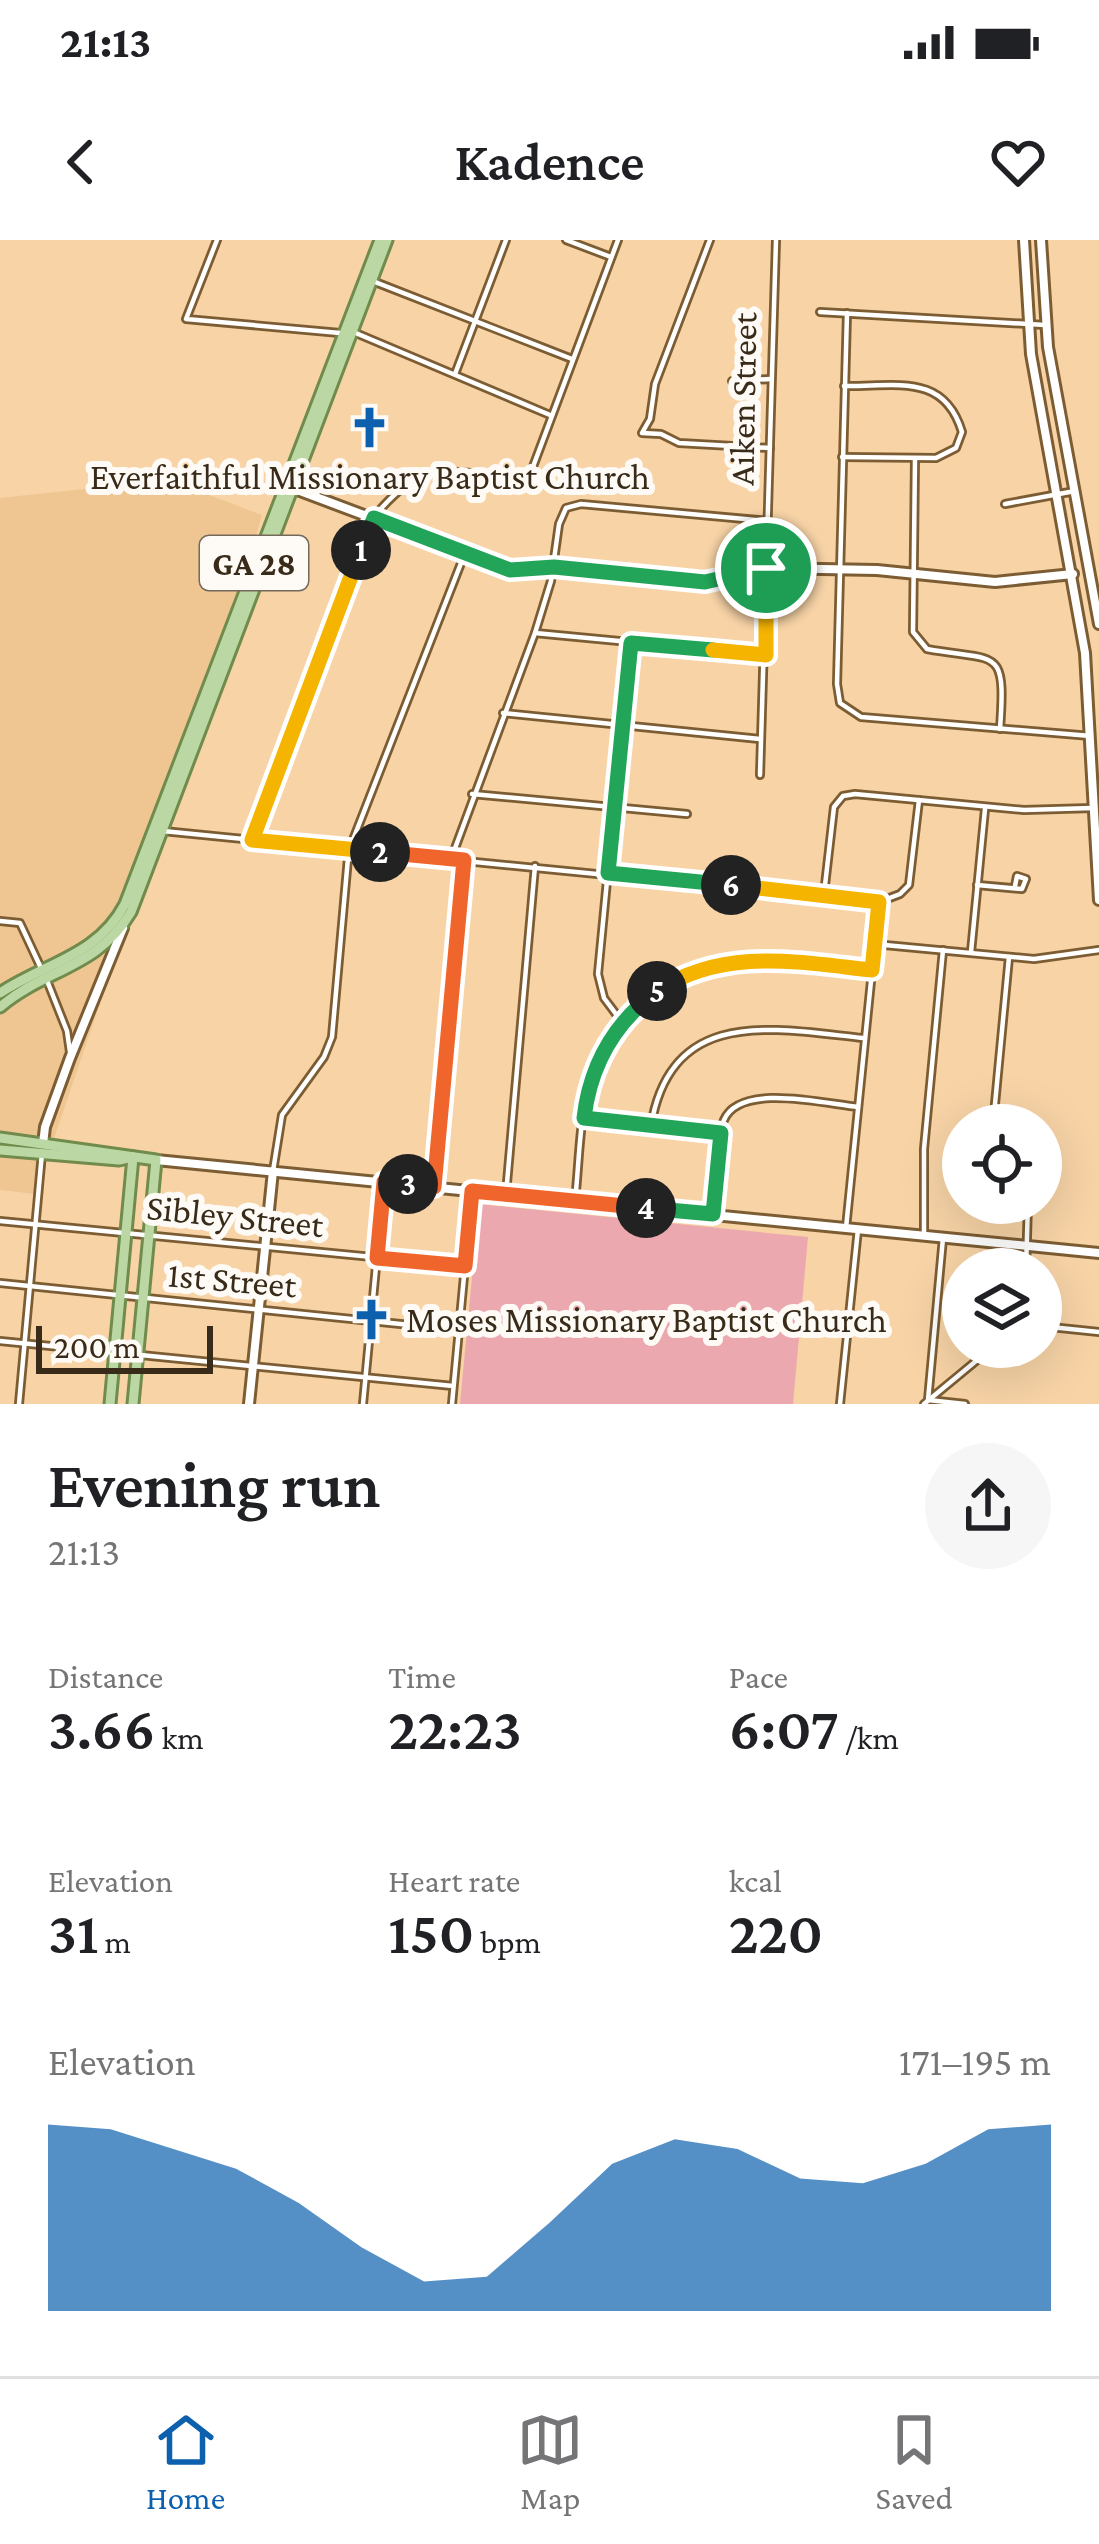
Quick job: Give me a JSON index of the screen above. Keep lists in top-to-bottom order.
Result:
{
  "streets": {
    "main road": ["GA 28"],
    "street": ["Aiken Street", "Sibley Street", "1st Street"]
  },
  "places": {
    "church": ["Everfaithful Missionary Baptist Church", "Moses Missionary Baptist Church"]
  },
  "scale_bar": "200 m",
  "page": {
    "status": "21:13",
    "header": "Kadence",
    "pins": [
      "1",
      "2",
      "6",
      "5",
      "3",
      "4"
    ],
    "scale": "200 m",
    "heading": ["Evening run", "21:13"],
    "stats": [
      ["Distance", "3.66 km"],
      ["Time", "22:23"],
      ["Pace", "6:07 /km"],
      ["Elevation", "31 m"],
      ["Heart rate", "150 bpm"],
      ["kcal", "220"]
    ],
    "chart": ["Elevation", "171–195 m"],
    "tabs": ["Home", "Map", "Saved"]
  }
}
